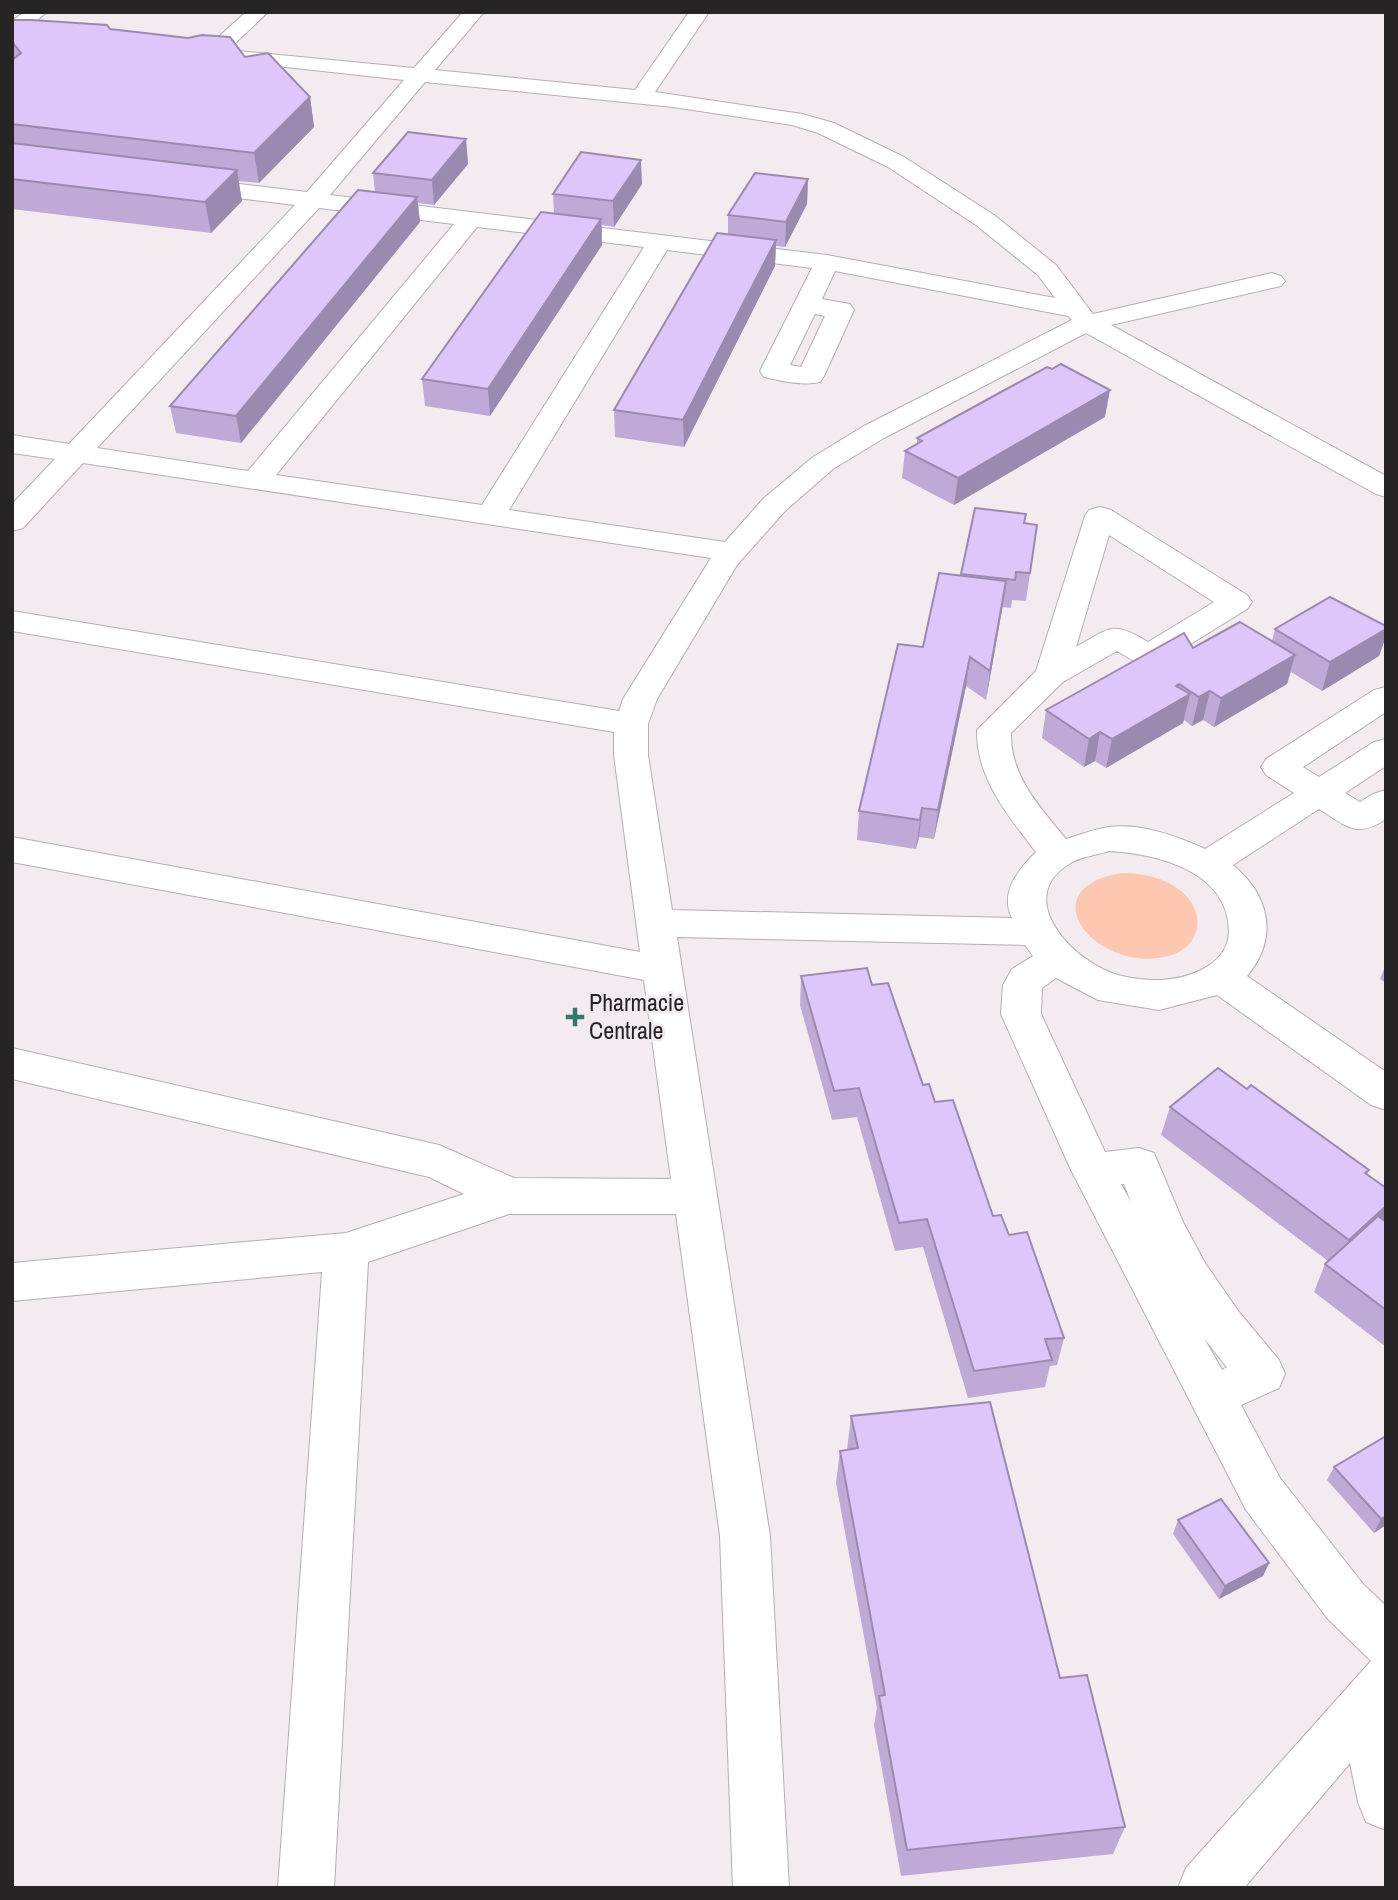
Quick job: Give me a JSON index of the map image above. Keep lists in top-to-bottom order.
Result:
{
  "places": {
    "health": ["Pharmacie Centrale"]
  }
}
